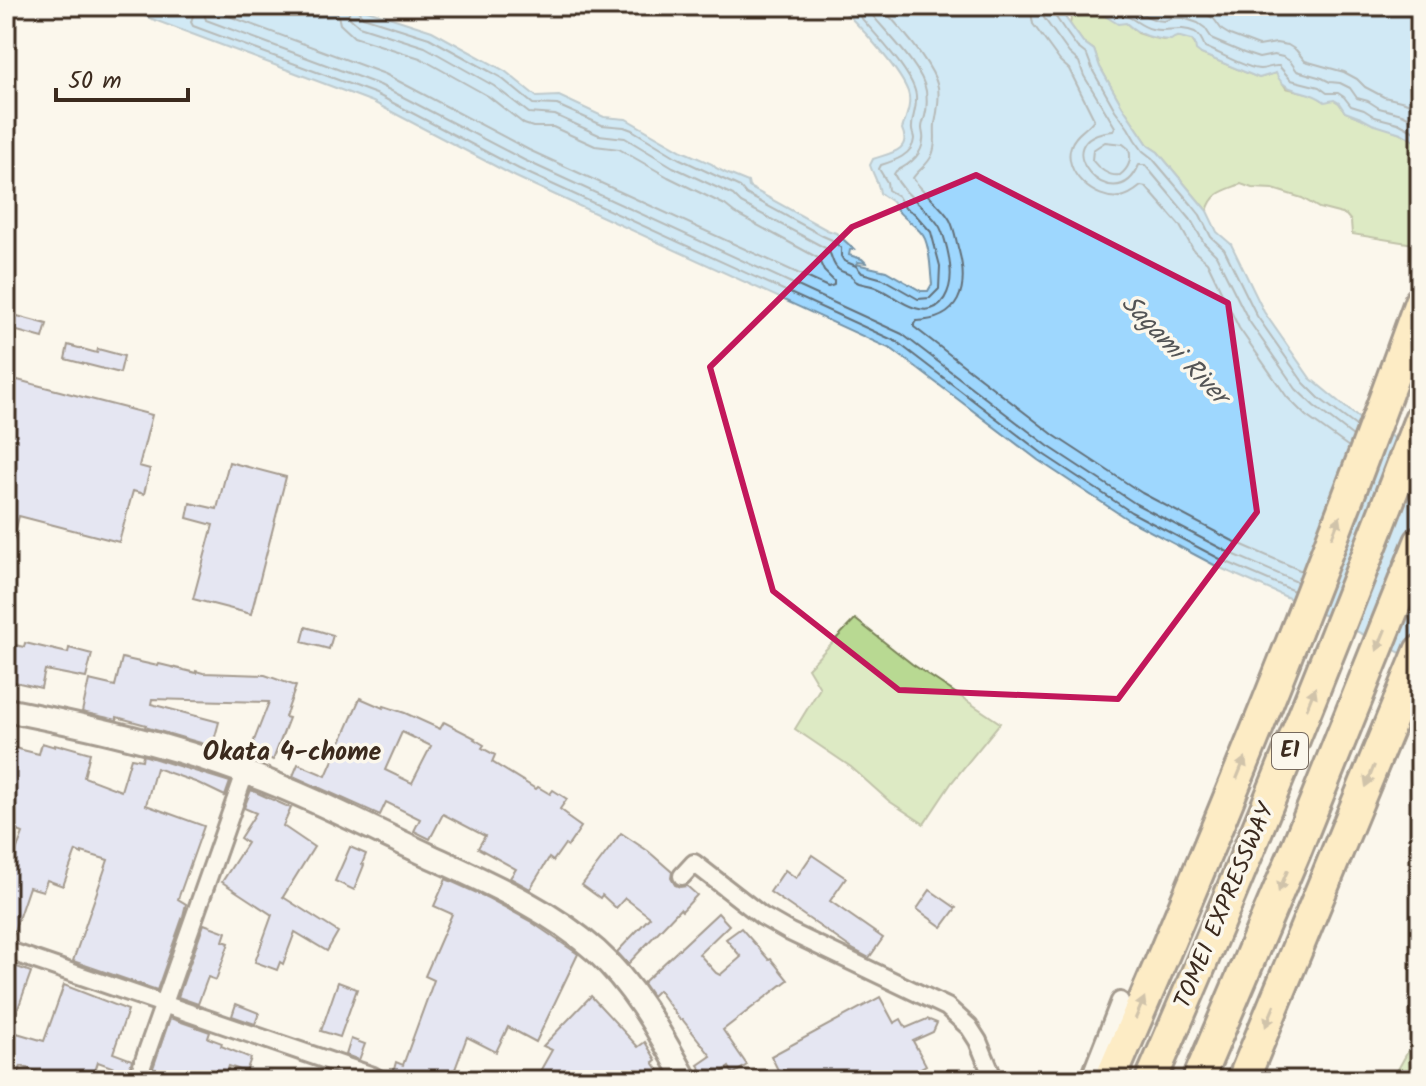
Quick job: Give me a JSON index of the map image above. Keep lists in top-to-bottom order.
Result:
{
  "streets": {
    "highway": ["E1", "TOMEI EXPRESSWAY"]
  },
  "districts": ["Okata 4-chome"],
  "water": ["Sagami River"],
  "scale_bar": "50 m"
}
